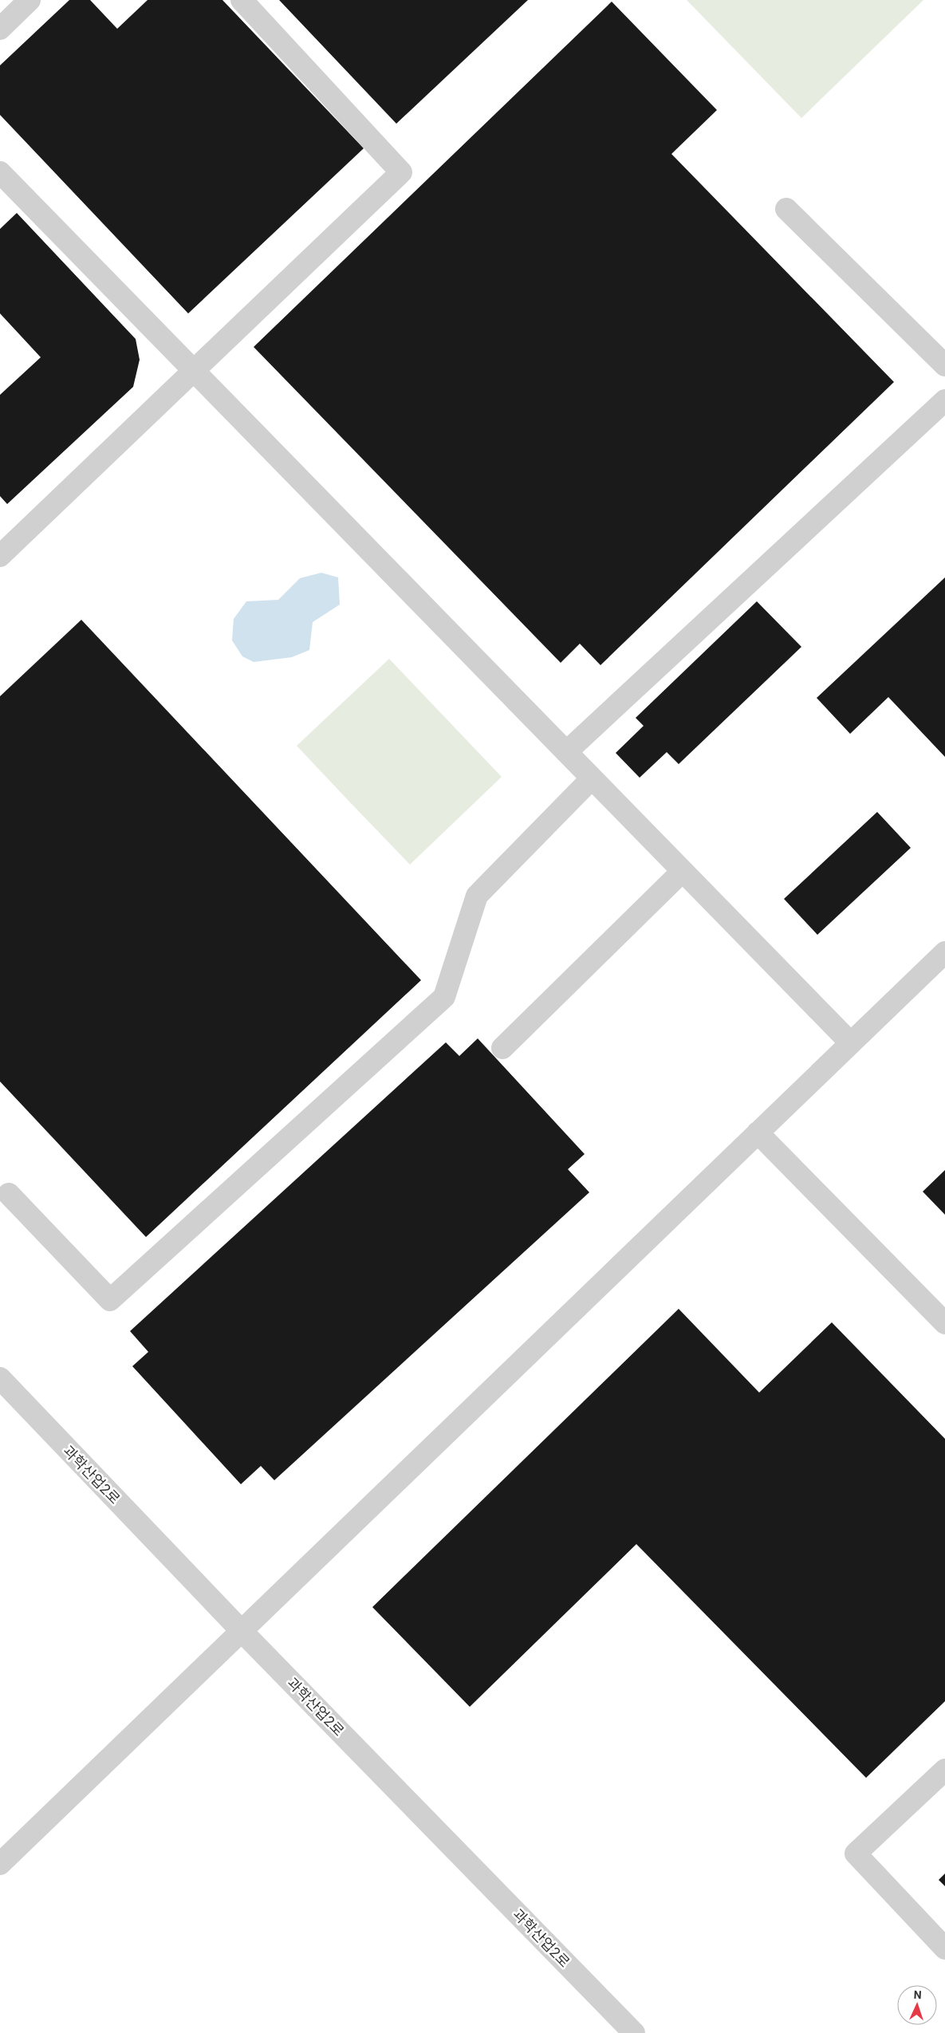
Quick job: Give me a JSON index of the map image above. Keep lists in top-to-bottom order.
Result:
{
  "streets": {
    "street": ["과학산업2로"]
  },
  "north": "top"
}
